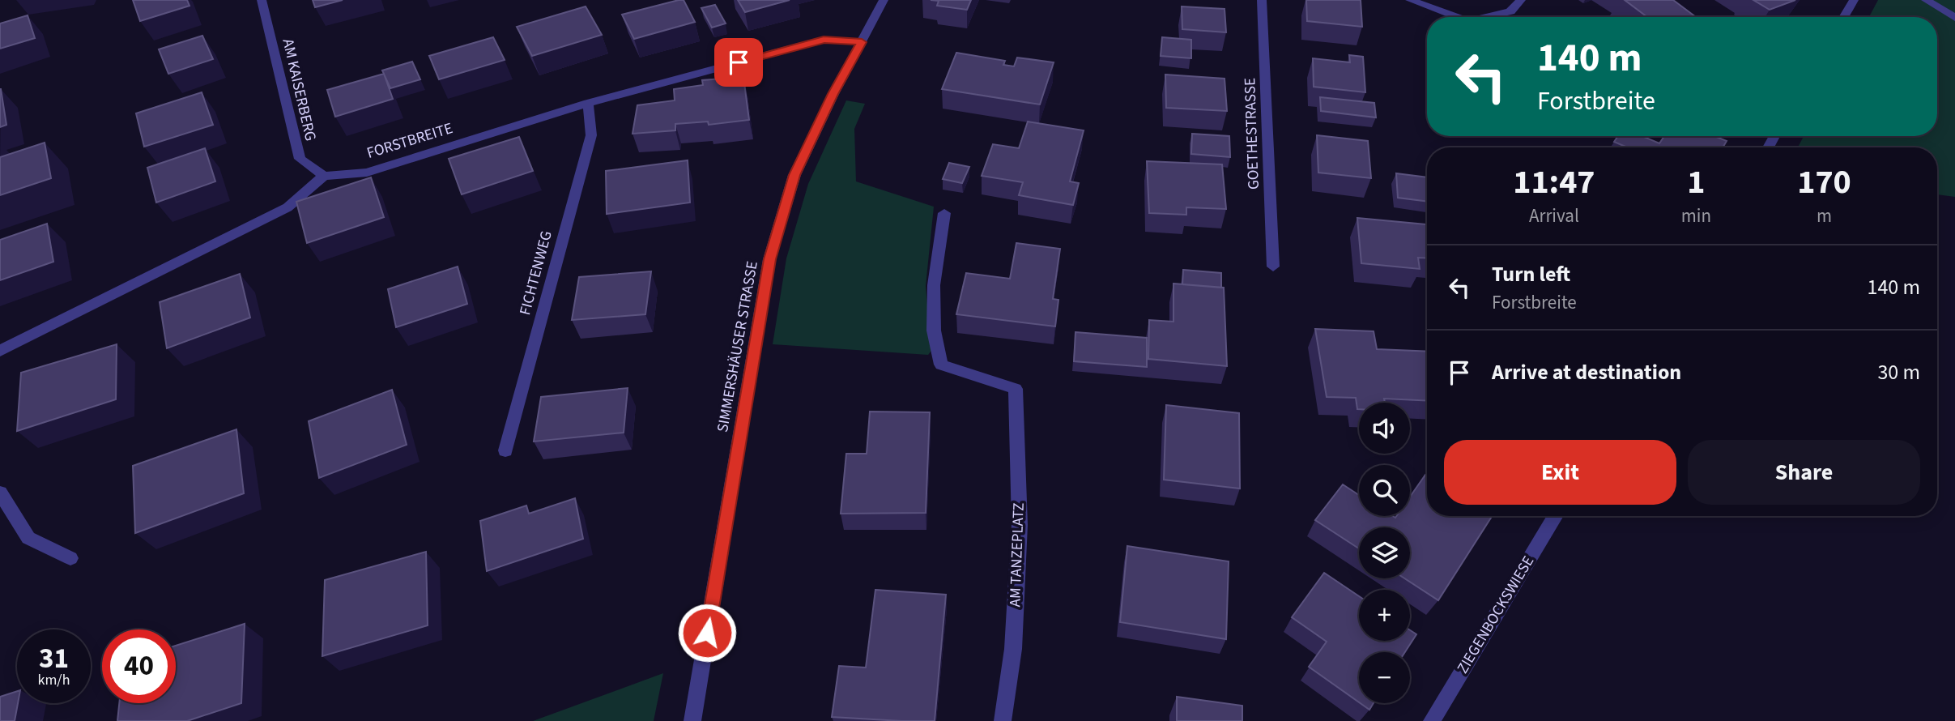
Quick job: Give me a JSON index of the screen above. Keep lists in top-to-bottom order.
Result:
{
  "streets": {
    "street": [
      "AM KAISERBERG",
      "GOETHESTRASSE",
      "FORSTBREITE",
      "FICHTENWEG",
      "SIMMERSHÄUSER STRASSE",
      "AM TANZEPLATZ",
      "ZIEGENBOCKSWIESE"
    ]
  },
  "crossings": [
    ["AM KAISERBERG", "FORSTBREITE"],
    ["FORSTBREITE", "FICHTENWEG"],
    ["FORSTBREITE", "SIMMERSHÄUSER STRASSE"]
  ],
  "page": {
    "turn": ["140 m", "Forstbreite"],
    "eta": [
      "11:47",
      "Arrival",
      "1",
      "min",
      "170",
      "m"
    ],
    "list": [
      {
        "name": "Turn left",
        "note": "Forstbreite",
        "value": "140 m"
      },
      {
        "name": "Arrive at destination",
        "value": "30 m"
      }
    ],
    "map_buttons": ["+", "−"],
    "buttons": ["Exit", "Share"],
    "speed": "31 km/h",
    "limit": "40"
  }
}
